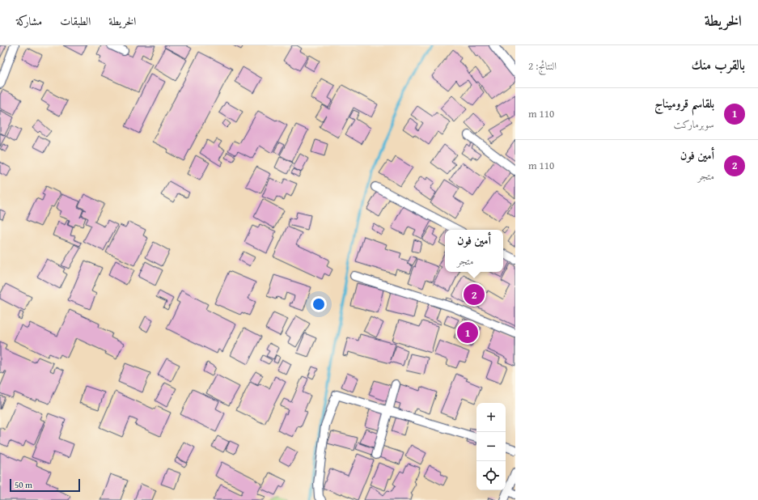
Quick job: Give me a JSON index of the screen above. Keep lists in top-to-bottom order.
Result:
{
  "scale_bar": "50 m",
  "page": {
    "header": "الخريطة",
    "nav": ["الخريطة", "الطبقات", "مشاركة"],
    "heading": ["بالقرب منك", "النتائج: 2"],
    "list": [
      {
        "mark": "1",
        "name": "بلقاسم قروميناج",
        "note": "سوبرماركت",
        "value": "110 m"
      },
      {
        "mark": "2",
        "name": "أمين فون",
        "note": "متجر",
        "value": "110 m"
      }
    ],
    "popup": ["أمين فون", "متجر"],
    "pins": ["2", "1"],
    "map_buttons": ["+", "−"],
    "scale": "50 m"
  }
}
